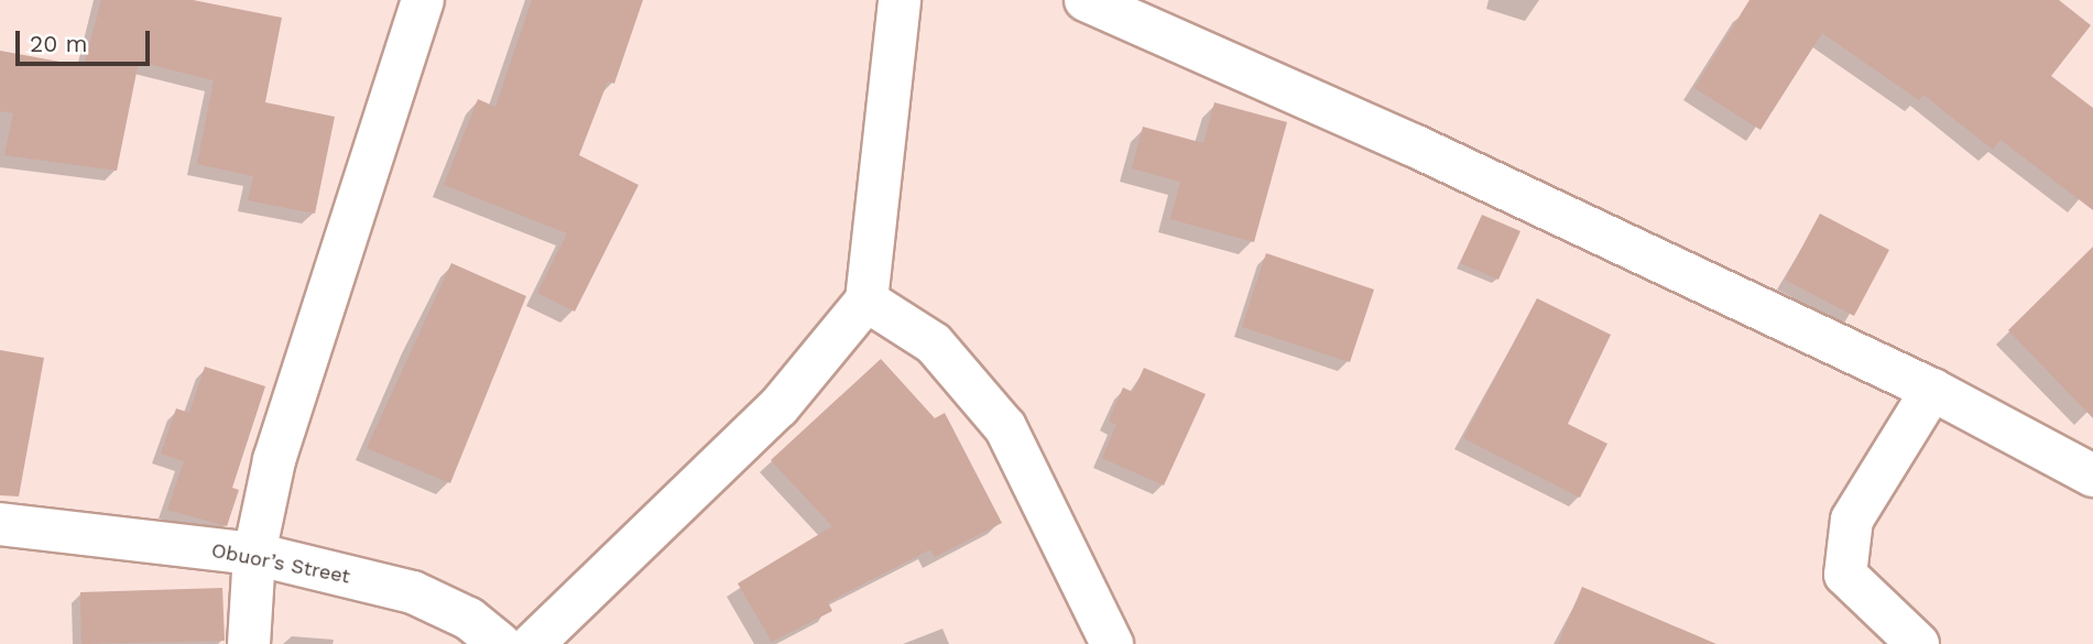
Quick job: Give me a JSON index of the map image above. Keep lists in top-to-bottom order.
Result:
{
  "streets": {
    "street": ["Obuor’s Street"]
  },
  "scale_bar": "20 m"
}
